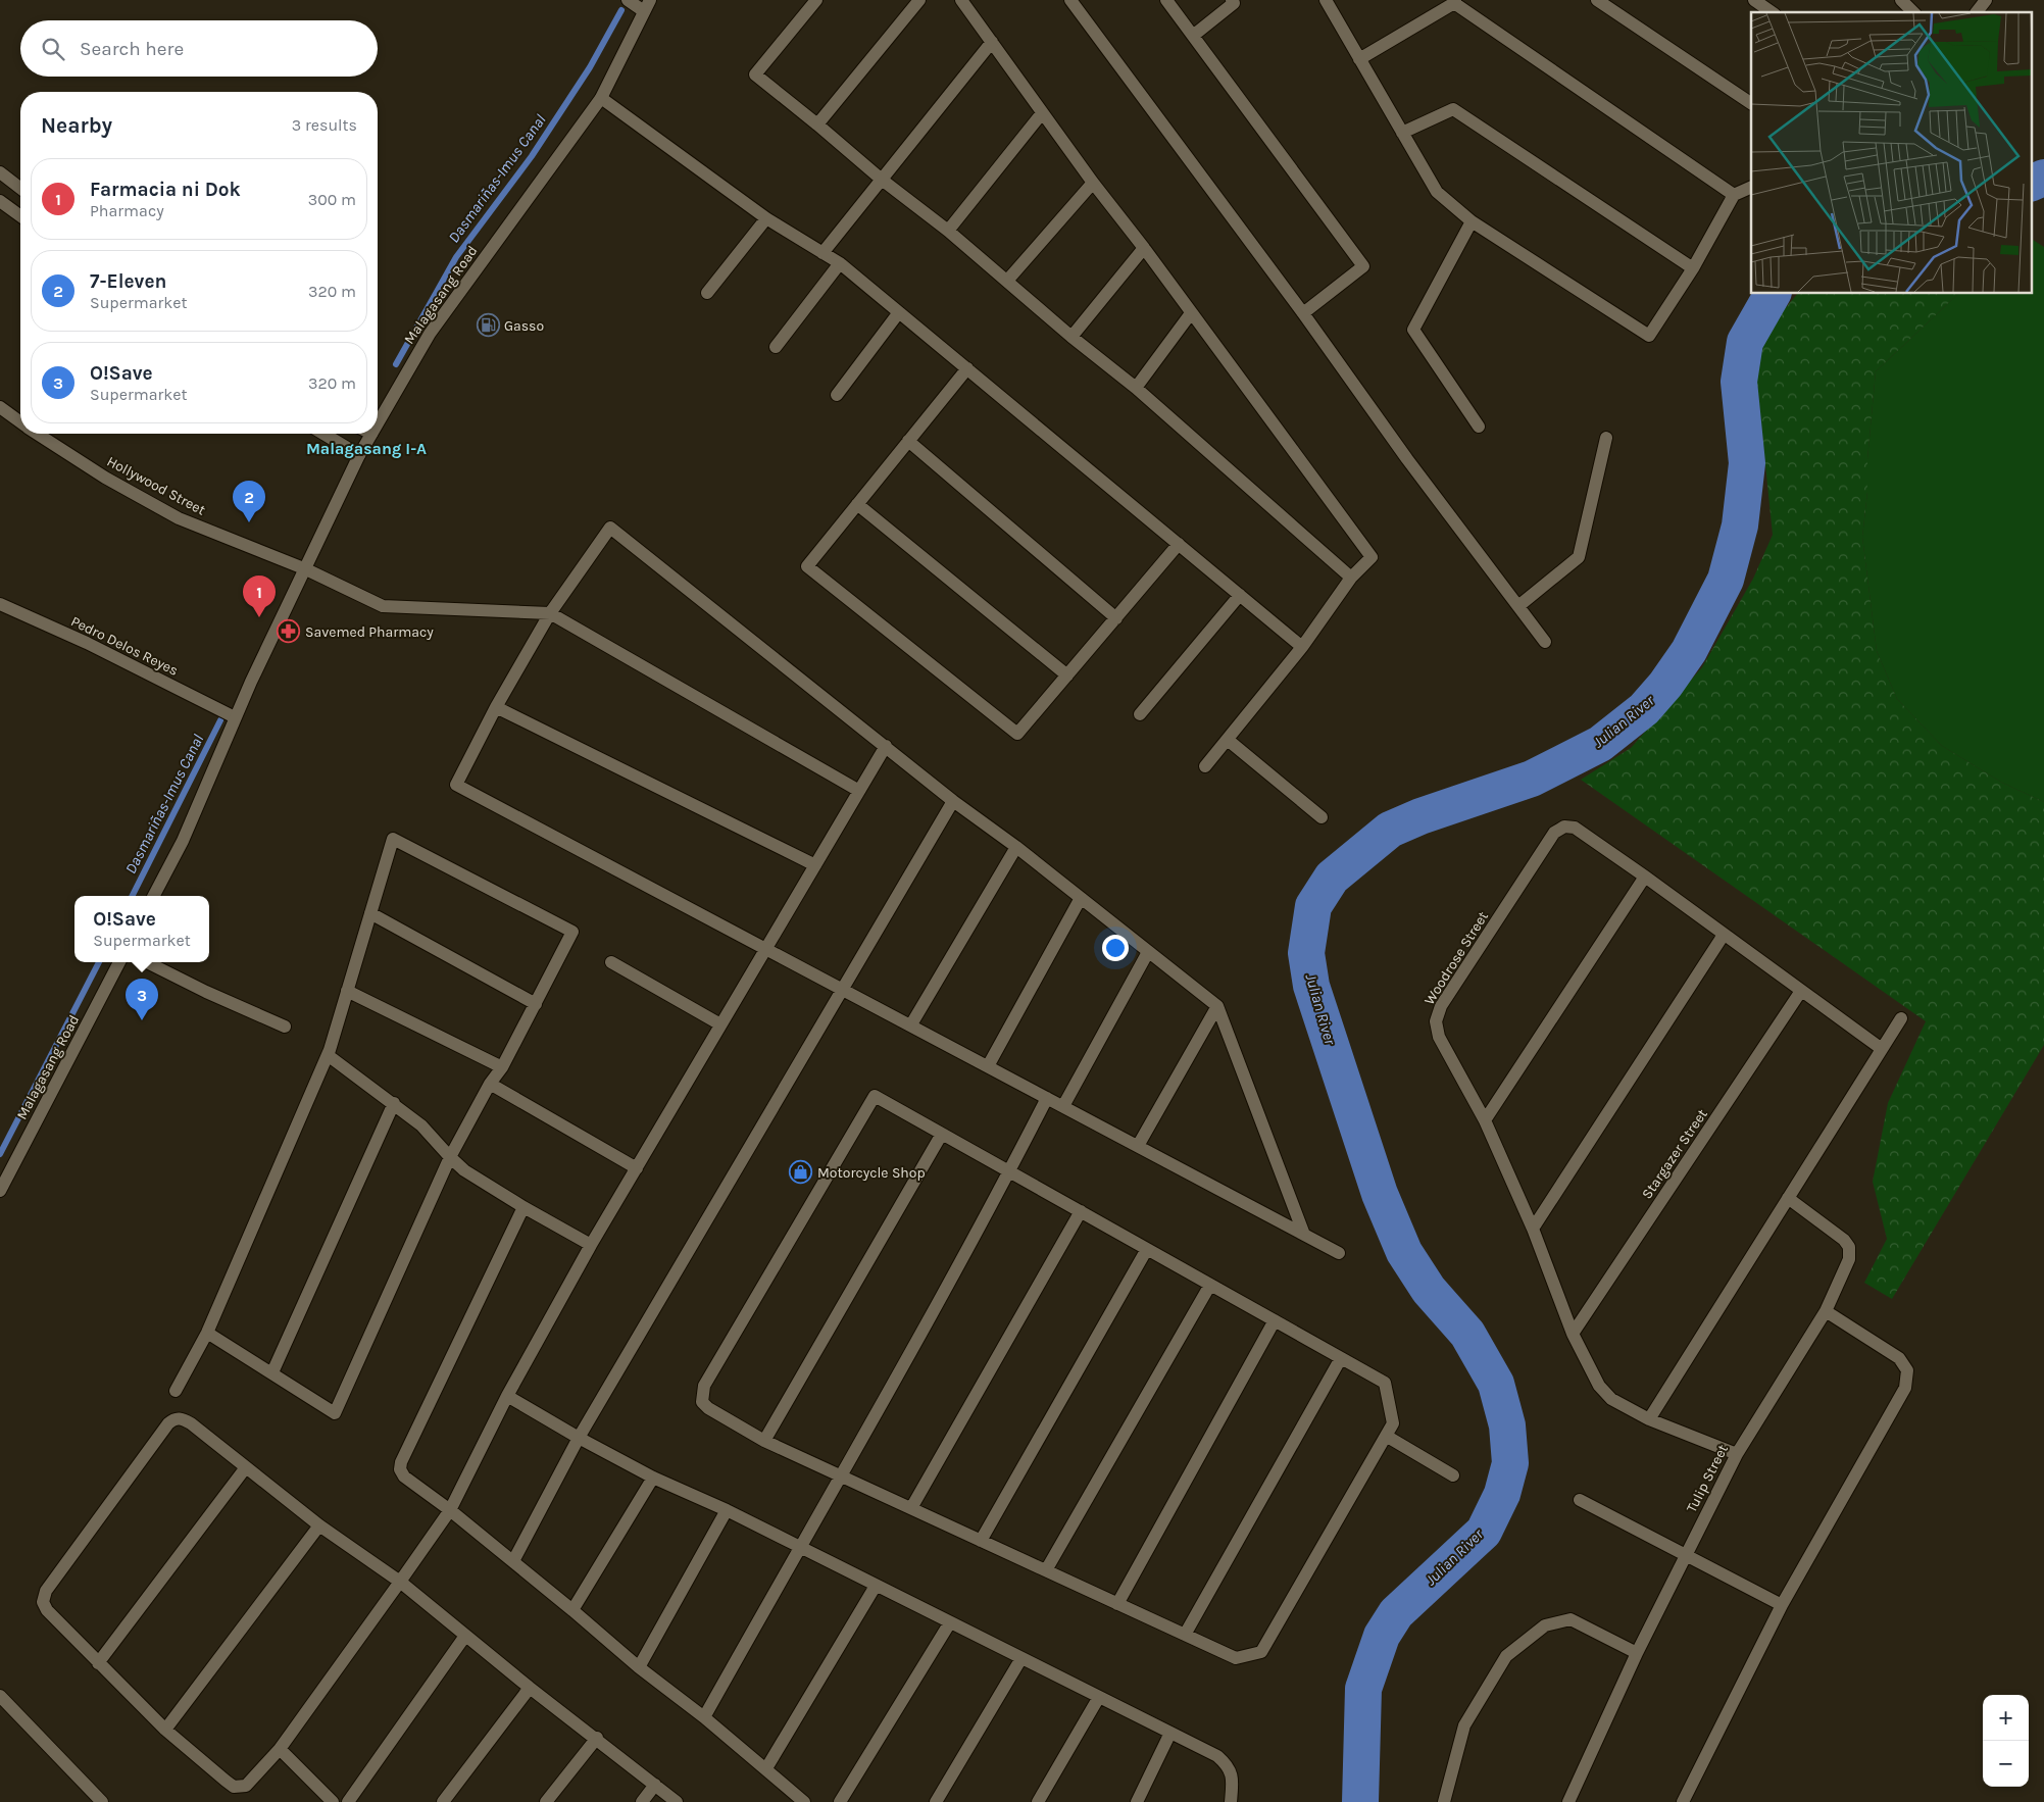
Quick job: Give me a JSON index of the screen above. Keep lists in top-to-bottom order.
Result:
{
  "streets": {
    "street": [
      "Malagasang Road",
      "Hollywood Street",
      "Pedro Delos Reyes",
      "Woodrose Street",
      "Stargazer Street",
      "Tulip Street"
    ]
  },
  "crossings": [
    ["Malagasang Road", "Hollywood Street"],
    ["Malagasang Road", "Pedro Delos Reyes"],
    ["Woodrose Street", "Stargazer Street"],
    ["Woodrose Street", "Tulip Street"]
  ],
  "districts": ["Malagasang I-A"],
  "water": ["Dasmariñas-Imus Canal", "Julian River"],
  "places": {
    "fuel station": ["Gasso"],
    "pharmacy": ["Savemed Pharmacy"],
    "shop": ["Motorcycle Shop"]
  },
  "page": {
    "search": "Search here",
    "heading": ["Nearby", "3 results"],
    "list": [
      {
        "mark": "1",
        "name": "Farmacia ni Dok",
        "note": "Pharmacy",
        "value": "300 m"
      },
      {
        "mark": "2",
        "name": "7-Eleven",
        "note": "Supermarket",
        "value": "320 m"
      },
      {
        "mark": "3",
        "name": "O!Save",
        "note": "Supermarket",
        "value": "320 m"
      }
    ],
    "pins": ["2", "1", "3"],
    "popup": ["O!Save", "Supermarket"],
    "map_buttons": ["+", "−"]
  }
}
